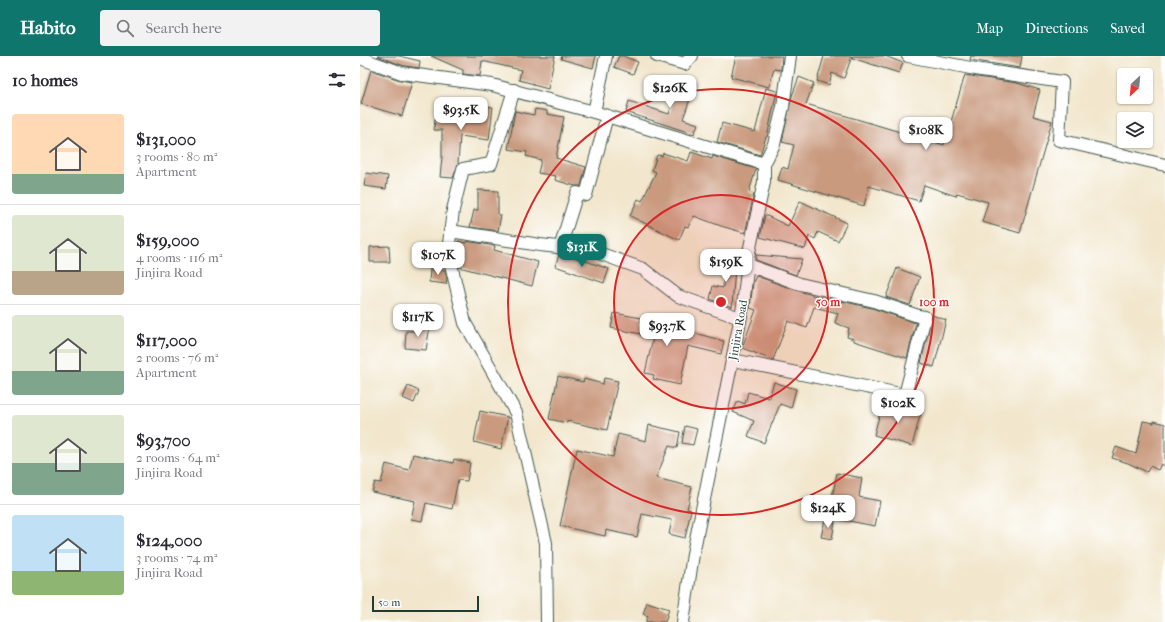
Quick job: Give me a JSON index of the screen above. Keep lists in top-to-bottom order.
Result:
{
  "streets": {
    "street": ["Jinjira Road"]
  },
  "scale_bar": "50 m",
  "north": "bottom left",
  "page": {
    "header": "Habito",
    "search": "Search here",
    "nav": ["Map", "Directions", "Saved"],
    "heading": "10 homes",
    "price": [
      "$126K",
      "$93.5K",
      "$108K",
      "$131K",
      "$107K",
      "$159K",
      "$117K",
      "$93.7K",
      "$102K",
      "$124K"
    ],
    "list": [
      {
        "name": "$131,000",
        "note": "3 rooms · 80 m² · Apartment"
      },
      {
        "name": "$159,000",
        "note": "4 rooms · 116 m² · Jinjira Road"
      },
      {
        "name": "$117,000",
        "note": "2 rooms · 76 m² · Apartment"
      },
      {
        "name": "$93,700",
        "note": "2 rooms · 64 m² · Jinjira Road"
      },
      {
        "name": "$124,000",
        "note": "3 rooms · 74 m² · Jinjira Road"
      }
    ],
    "scale": "50 m"
  },
  "rings": ["50 m", "100 m"]
}
